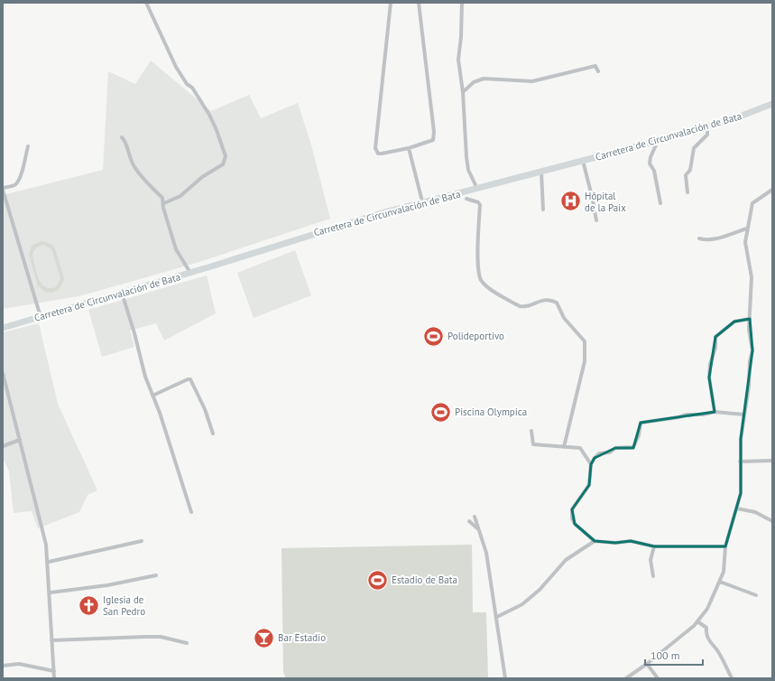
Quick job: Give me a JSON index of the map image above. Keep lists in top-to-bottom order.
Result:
{
  "streets": {
    "main road": ["Carretera de Circunvalación de Bata"]
  },
  "places": {
    "hospital": ["Hôpital de la Paix"],
    "sports": ["Polideportivo", "Piscina Olympica", "Estadio de Bata"],
    "church": ["Iglesia de San Pedro"],
    "bar": ["Bar Estadio"]
  },
  "scale_bar": "100 m"
}
